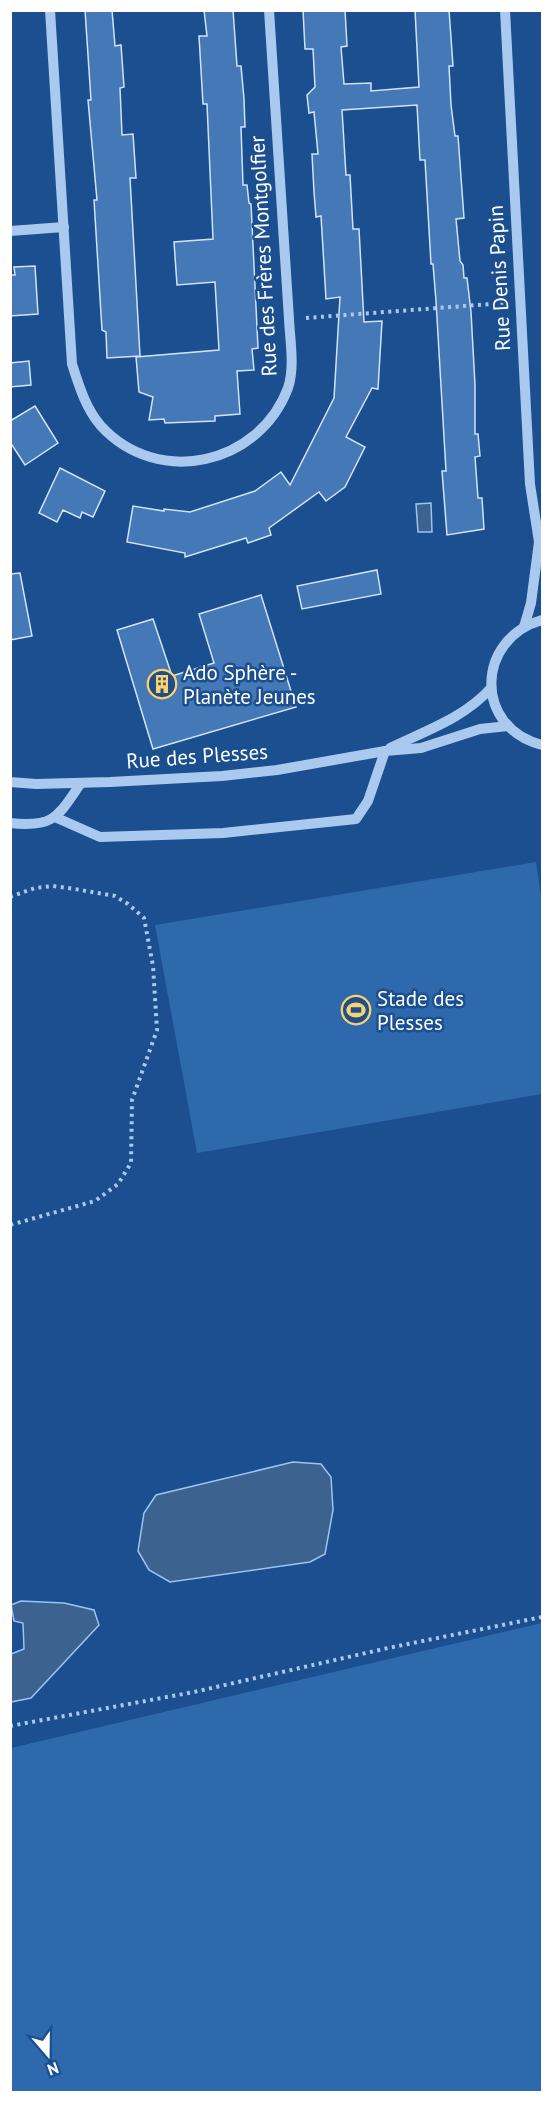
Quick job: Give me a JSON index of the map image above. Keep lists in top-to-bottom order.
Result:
{
  "streets": {
    "street": ["Rue des Frères Montgolfier", "Rue Denis Papin", "Rue des Plesses"]
  },
  "places": {
    "building": ["Ado Sphère - Planète Jeunes"],
    "sports": ["Stade des Plesses"]
  },
  "north": "bottom"
}
